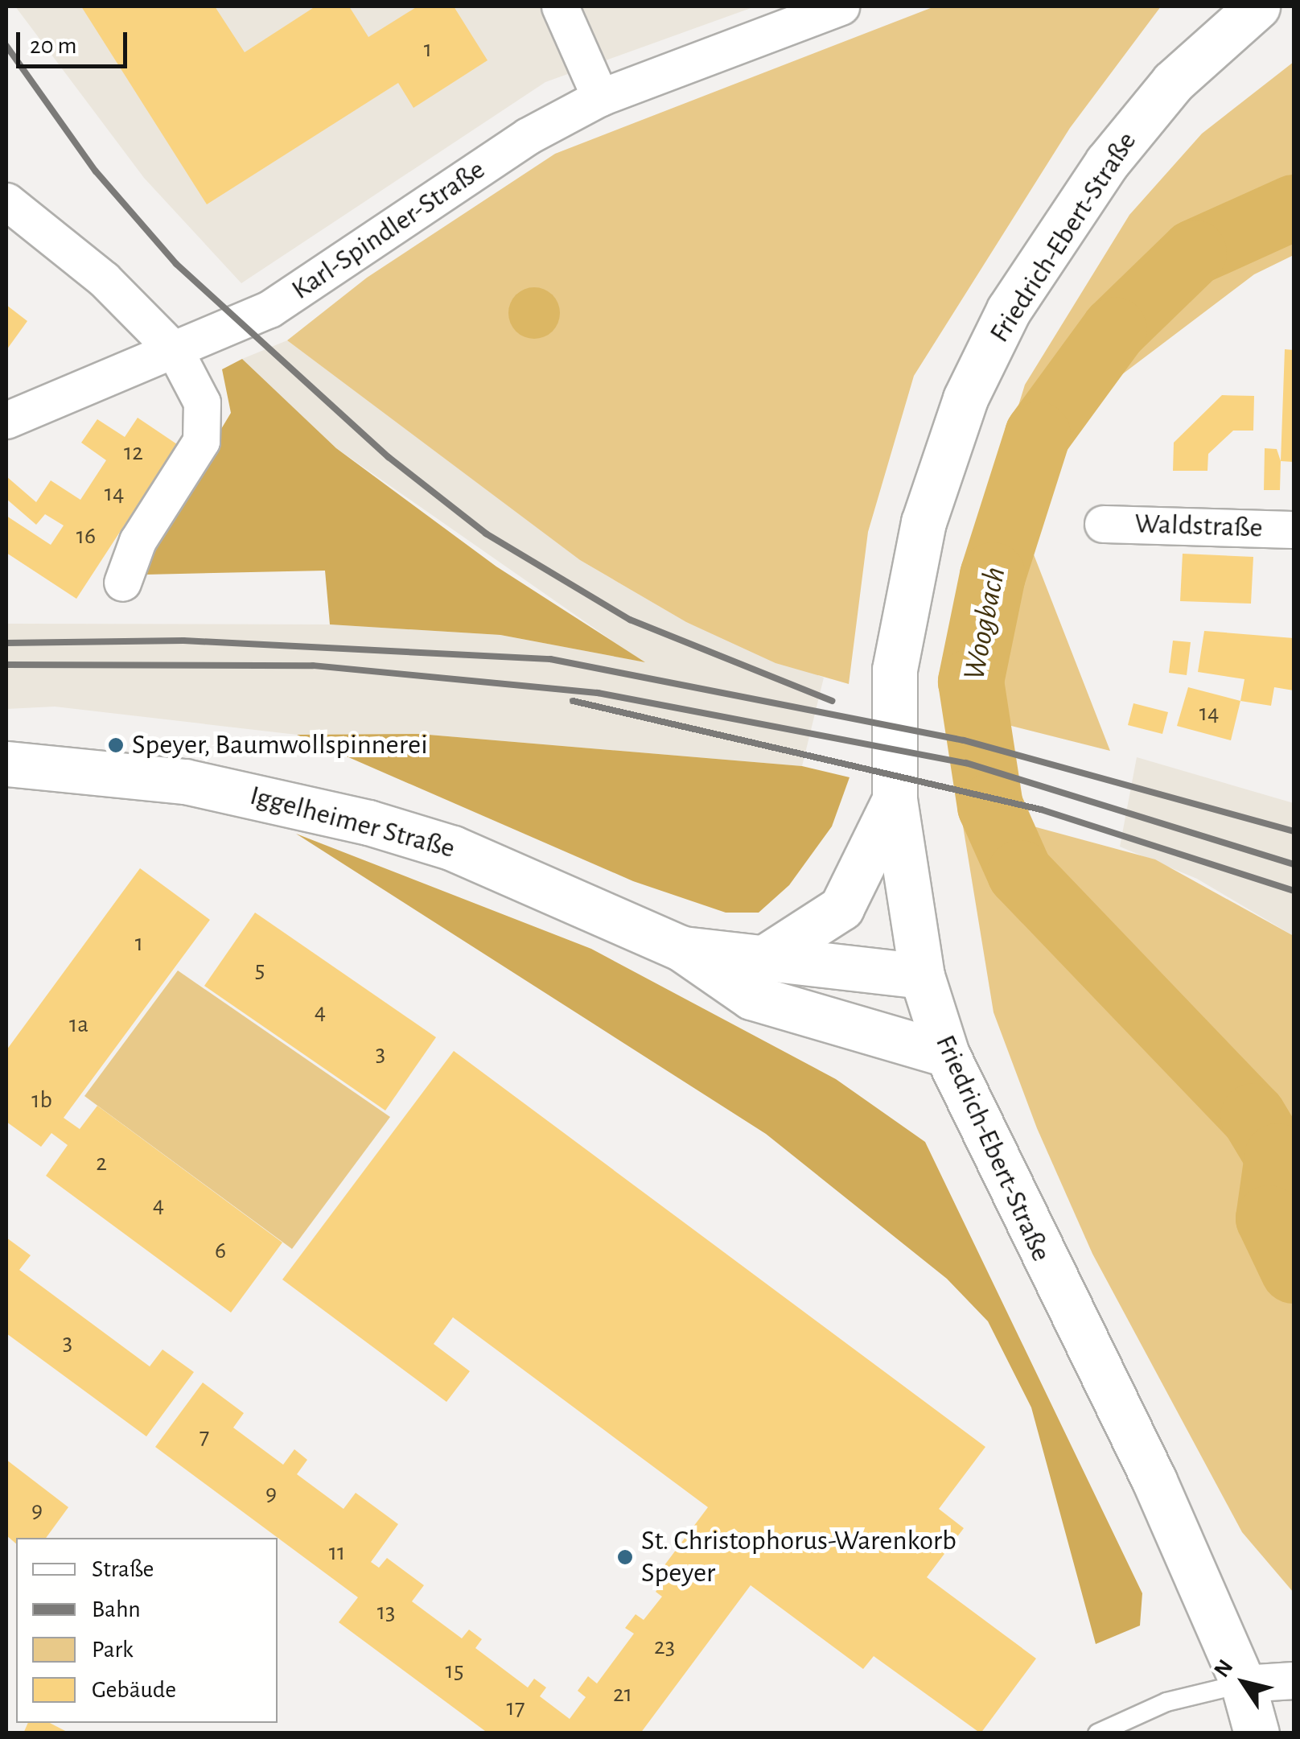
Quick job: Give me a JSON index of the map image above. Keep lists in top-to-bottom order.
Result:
{
  "streets": {
    "main road": ["Friedrich-Ebert-Straße", "Iggelheimer Straße"],
    "street": ["Karl-Spindler-Straße", "Waldstraße"]
  },
  "crossings": [
    ["Friedrich-Ebert-Straße", "Iggelheimer Straße"]
  ],
  "water": ["Woogbach"],
  "places": ["Speyer, Baumwollspinnerei", "St. Christophorus-Warenkorb Speyer"],
  "house_numbers": [
    "1",
    "12",
    "14",
    "16",
    "14",
    "1",
    "5",
    "4",
    "1a",
    "3",
    "1b",
    "2",
    "4",
    "6",
    "3",
    "7",
    "9",
    "9",
    "11",
    "13",
    "23",
    "15",
    "21",
    "17"
  ],
  "legend": [
    "Straße",
    "Bahn",
    "Park",
    "Gebäude"
  ],
  "scale_bar": "20 m",
  "north": "top left"
}
